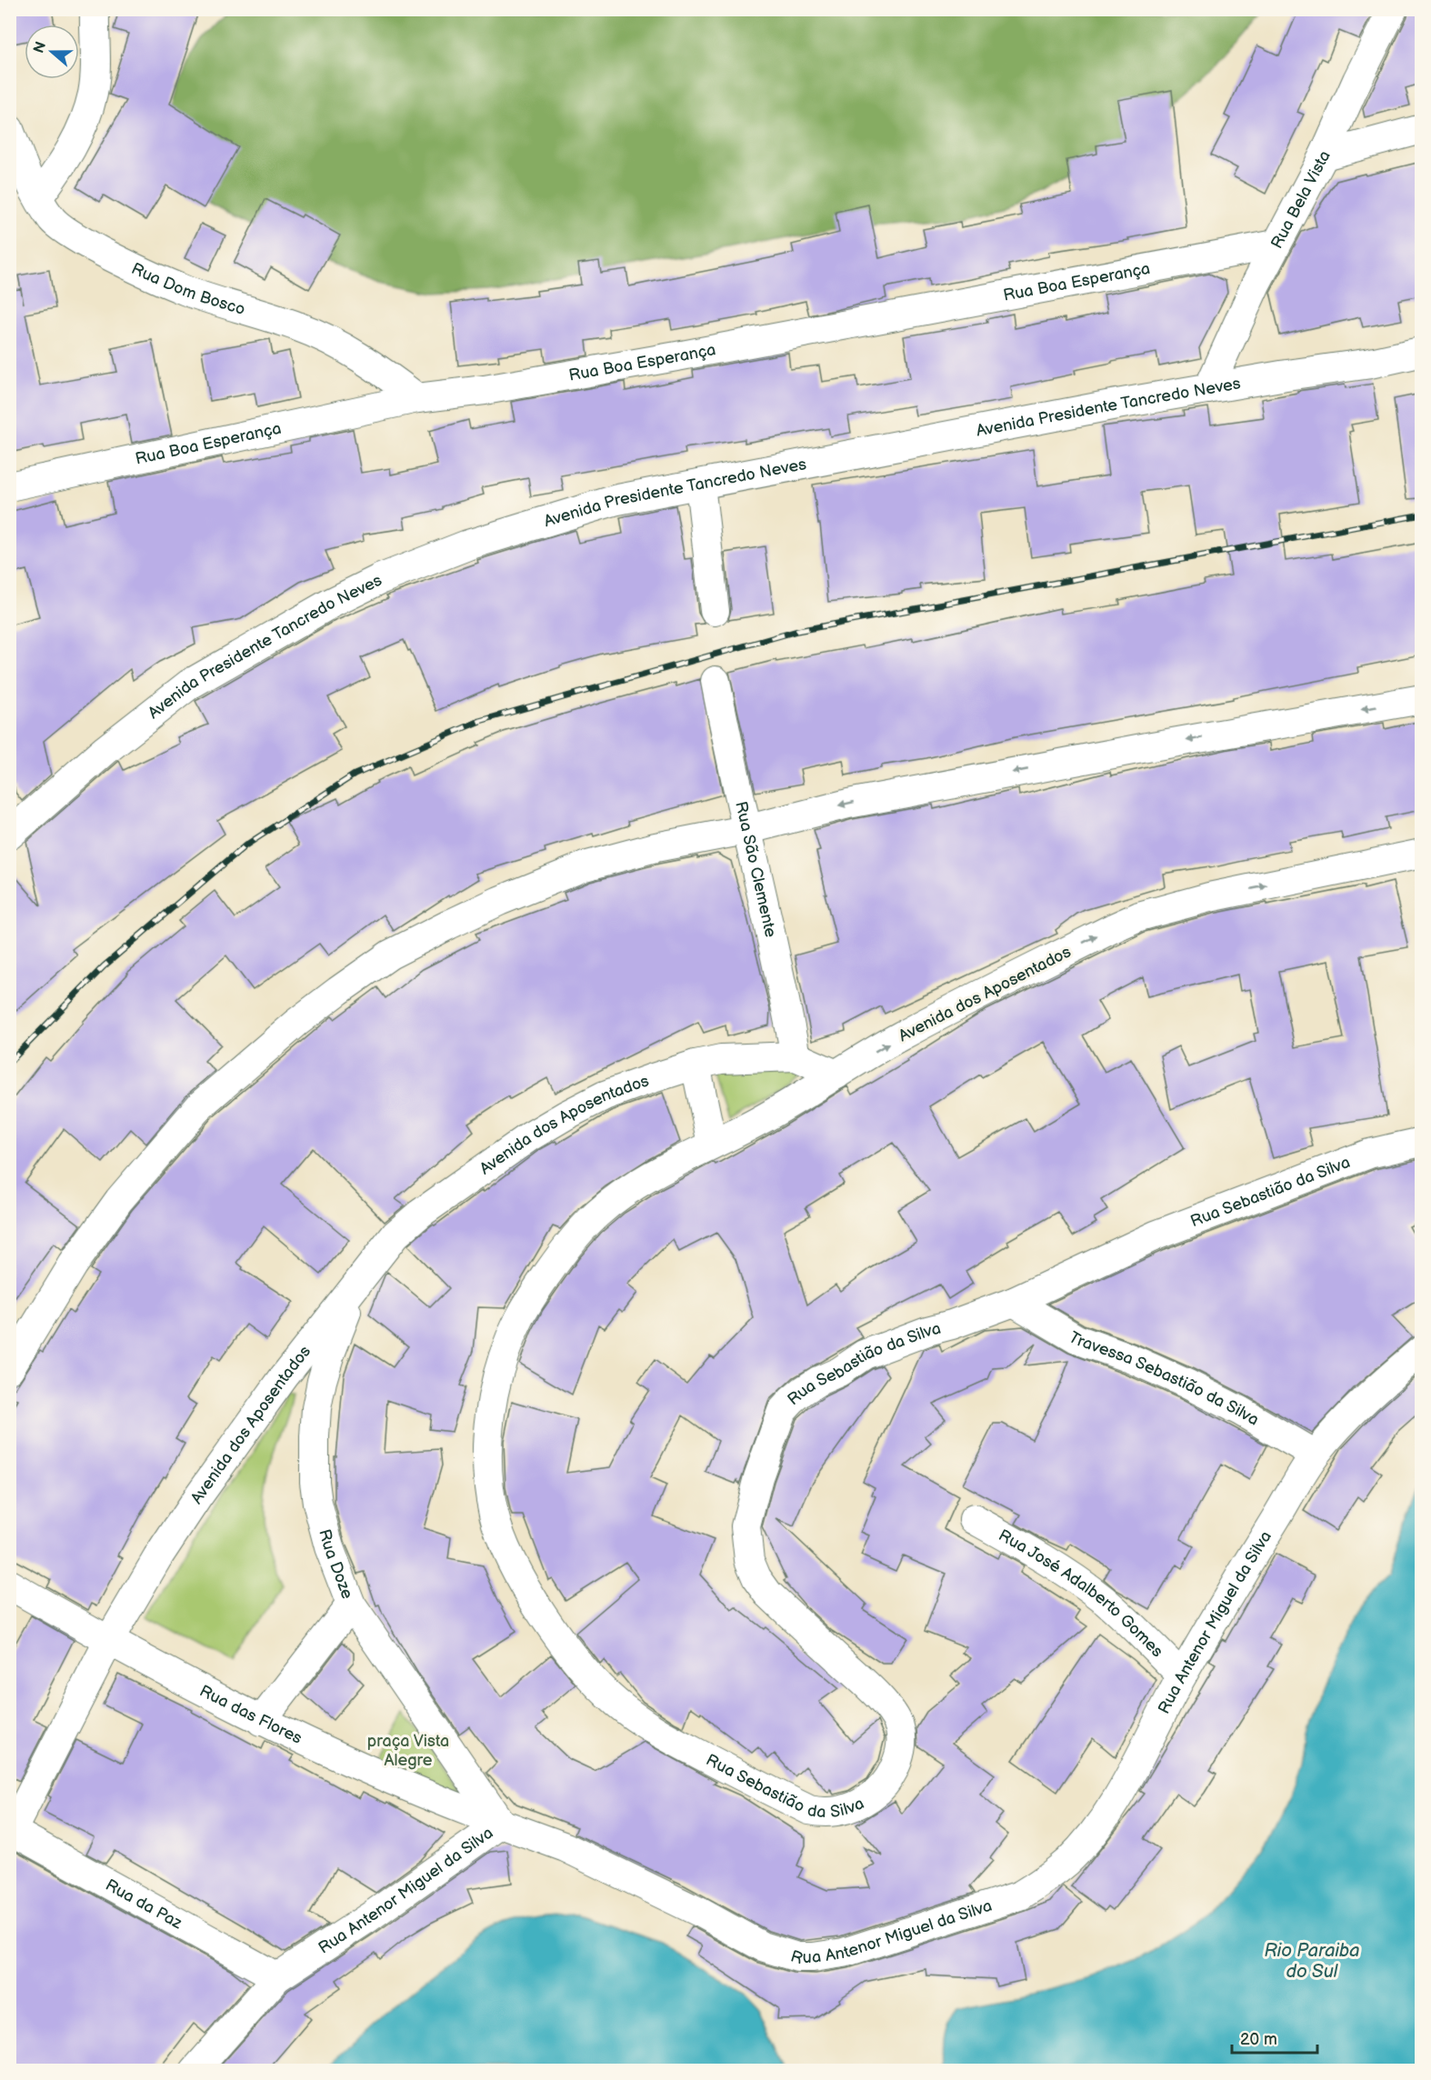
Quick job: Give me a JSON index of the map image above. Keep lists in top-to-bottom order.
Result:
{
  "streets": {
    "street": [
      "Rua Bela Vista",
      "Rua Boa Esperança",
      "Rua Dom Bosco",
      "Avenida Presidente Tancredo Neves",
      "Rua São Clemente",
      "Avenida dos Aposentados",
      "Rua Sebastião da Silva",
      "Travessa Sebastião da Silva",
      "Rua Doze",
      "Rua José Adalberto Gomes",
      "Rua Antenor Miguel da Silva",
      "Rua das Flores",
      "Rua da Paz"
    ]
  },
  "crossings": [
    ["Rua Bela Vista", "Rua Boa Esperança"],
    ["Rua Bela Vista", "Avenida Presidente Tancredo Neves"],
    ["Rua Boa Esperança", "Rua Dom Bosco"],
    ["Rua São Clemente", "Avenida dos Aposentados"],
    ["Avenida dos Aposentados", "Rua Sebastião da Silva"],
    ["Avenida dos Aposentados", "Rua Doze"],
    ["Avenida dos Aposentados", "Rua das Flores"],
    ["Avenida dos Aposentados", "Rua da Paz"],
    ["Rua Sebastião da Silva", "Travessa Sebastião da Silva"],
    ["Travessa Sebastião da Silva", "Rua Antenor Miguel da Silva"],
    ["Rua Doze", "Rua Antenor Miguel da Silva"],
    ["Rua Doze", "Rua das Flores"],
    ["Rua José Adalberto Gomes", "Rua Antenor Miguel da Silva"],
    ["Rua Antenor Miguel da Silva", "Rua das Flores"],
    ["Rua Antenor Miguel da Silva", "Rua da Paz"]
  ],
  "water": ["Rio Paraiba do Sul"],
  "parks": ["praça Vista Alegre"],
  "scale_bar": "20 m",
  "north": "left"
}
